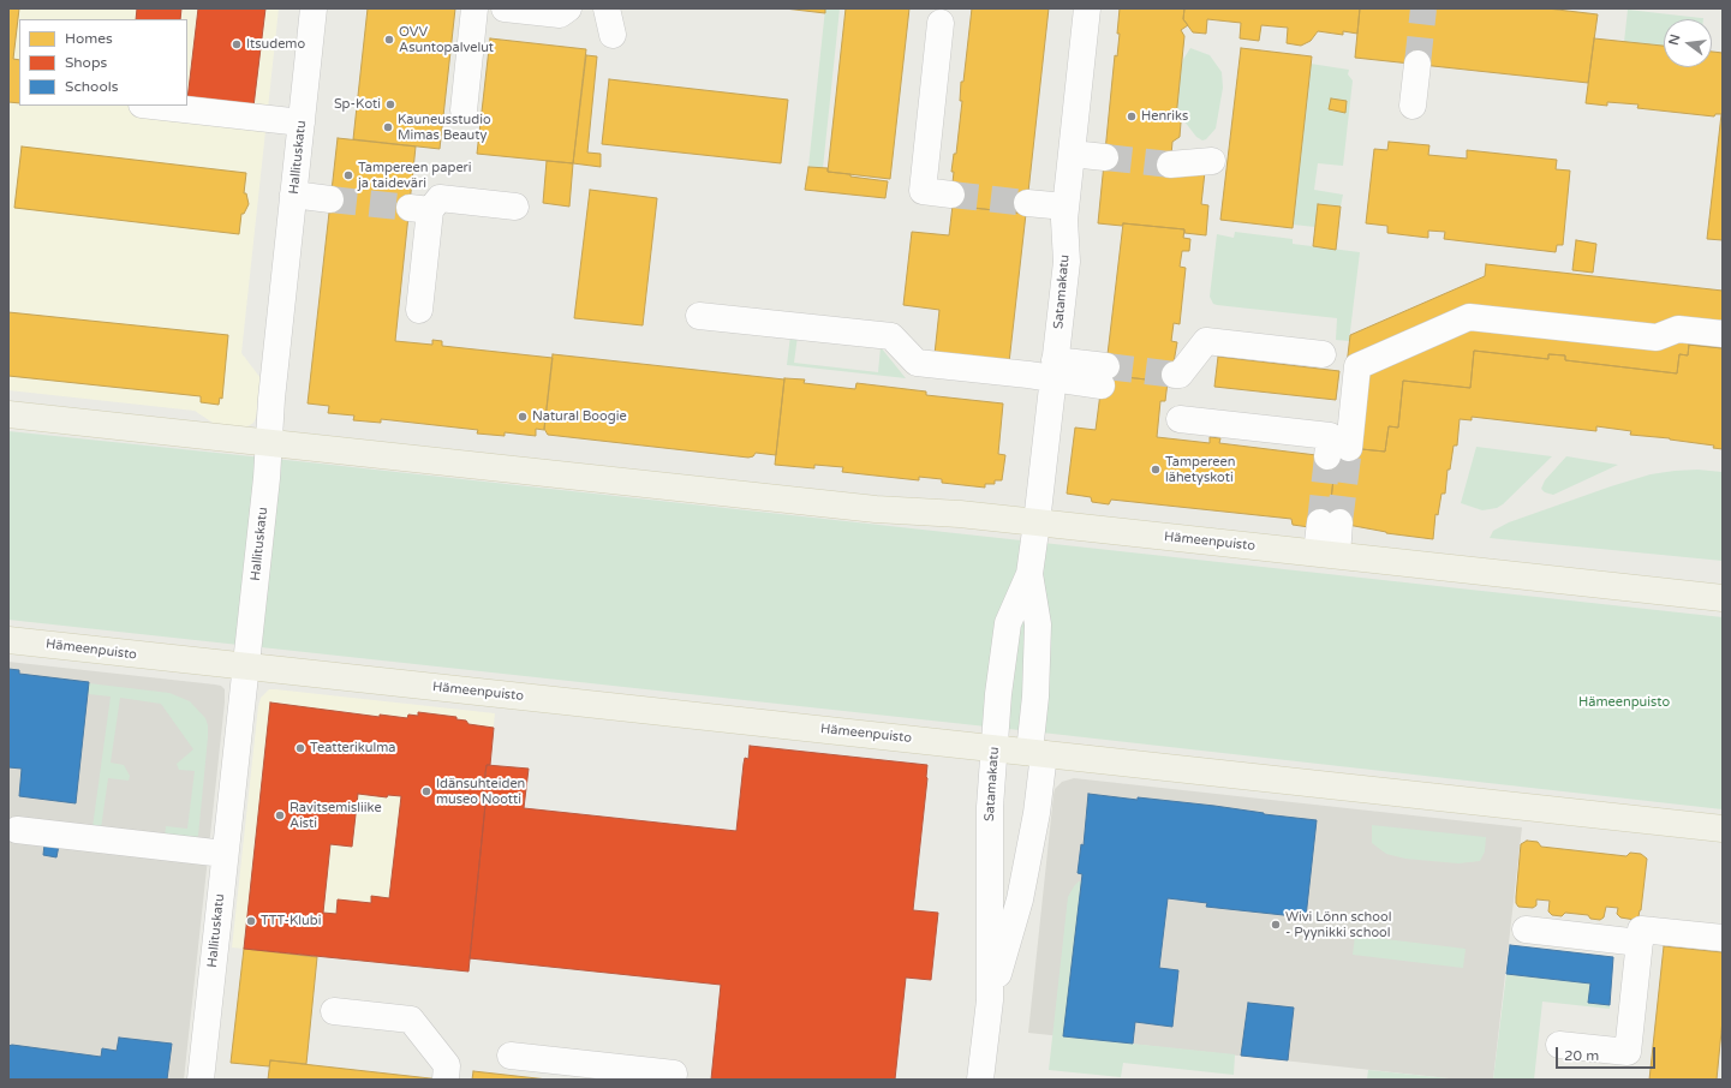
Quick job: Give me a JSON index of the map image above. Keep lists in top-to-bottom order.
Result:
{
  "streets": {
    "main road": ["Hämeenpuisto"],
    "street": ["Hallituskatu", "Satamakatu"]
  },
  "crossings": [
    ["Hallituskatu", "Hämeenpuisto"],
    ["Satamakatu", "Hämeenpuisto"]
  ],
  "parks": ["Hämeenpuisto"],
  "places": [
    "OVV Asuntopalvelut",
    "Itsudemo",
    "Sp-Koti",
    "Henriks",
    "Kauneusstudio Mimas Beauty",
    "Tampereen paperi ja taideväri",
    "Natural Boogie",
    "Tampereen lähetyskoti",
    "Teatterikulma",
    "Idänsuhteiden museo Nootti",
    "Ravitsemisliike Aisti",
    "TTT-Klubi",
    "Wivi Lönn school - Pyynikki school"
  ],
  "legend": ["Homes", "Shops", "Schools"],
  "scale_bar": "20 m",
  "north": "left"
}
